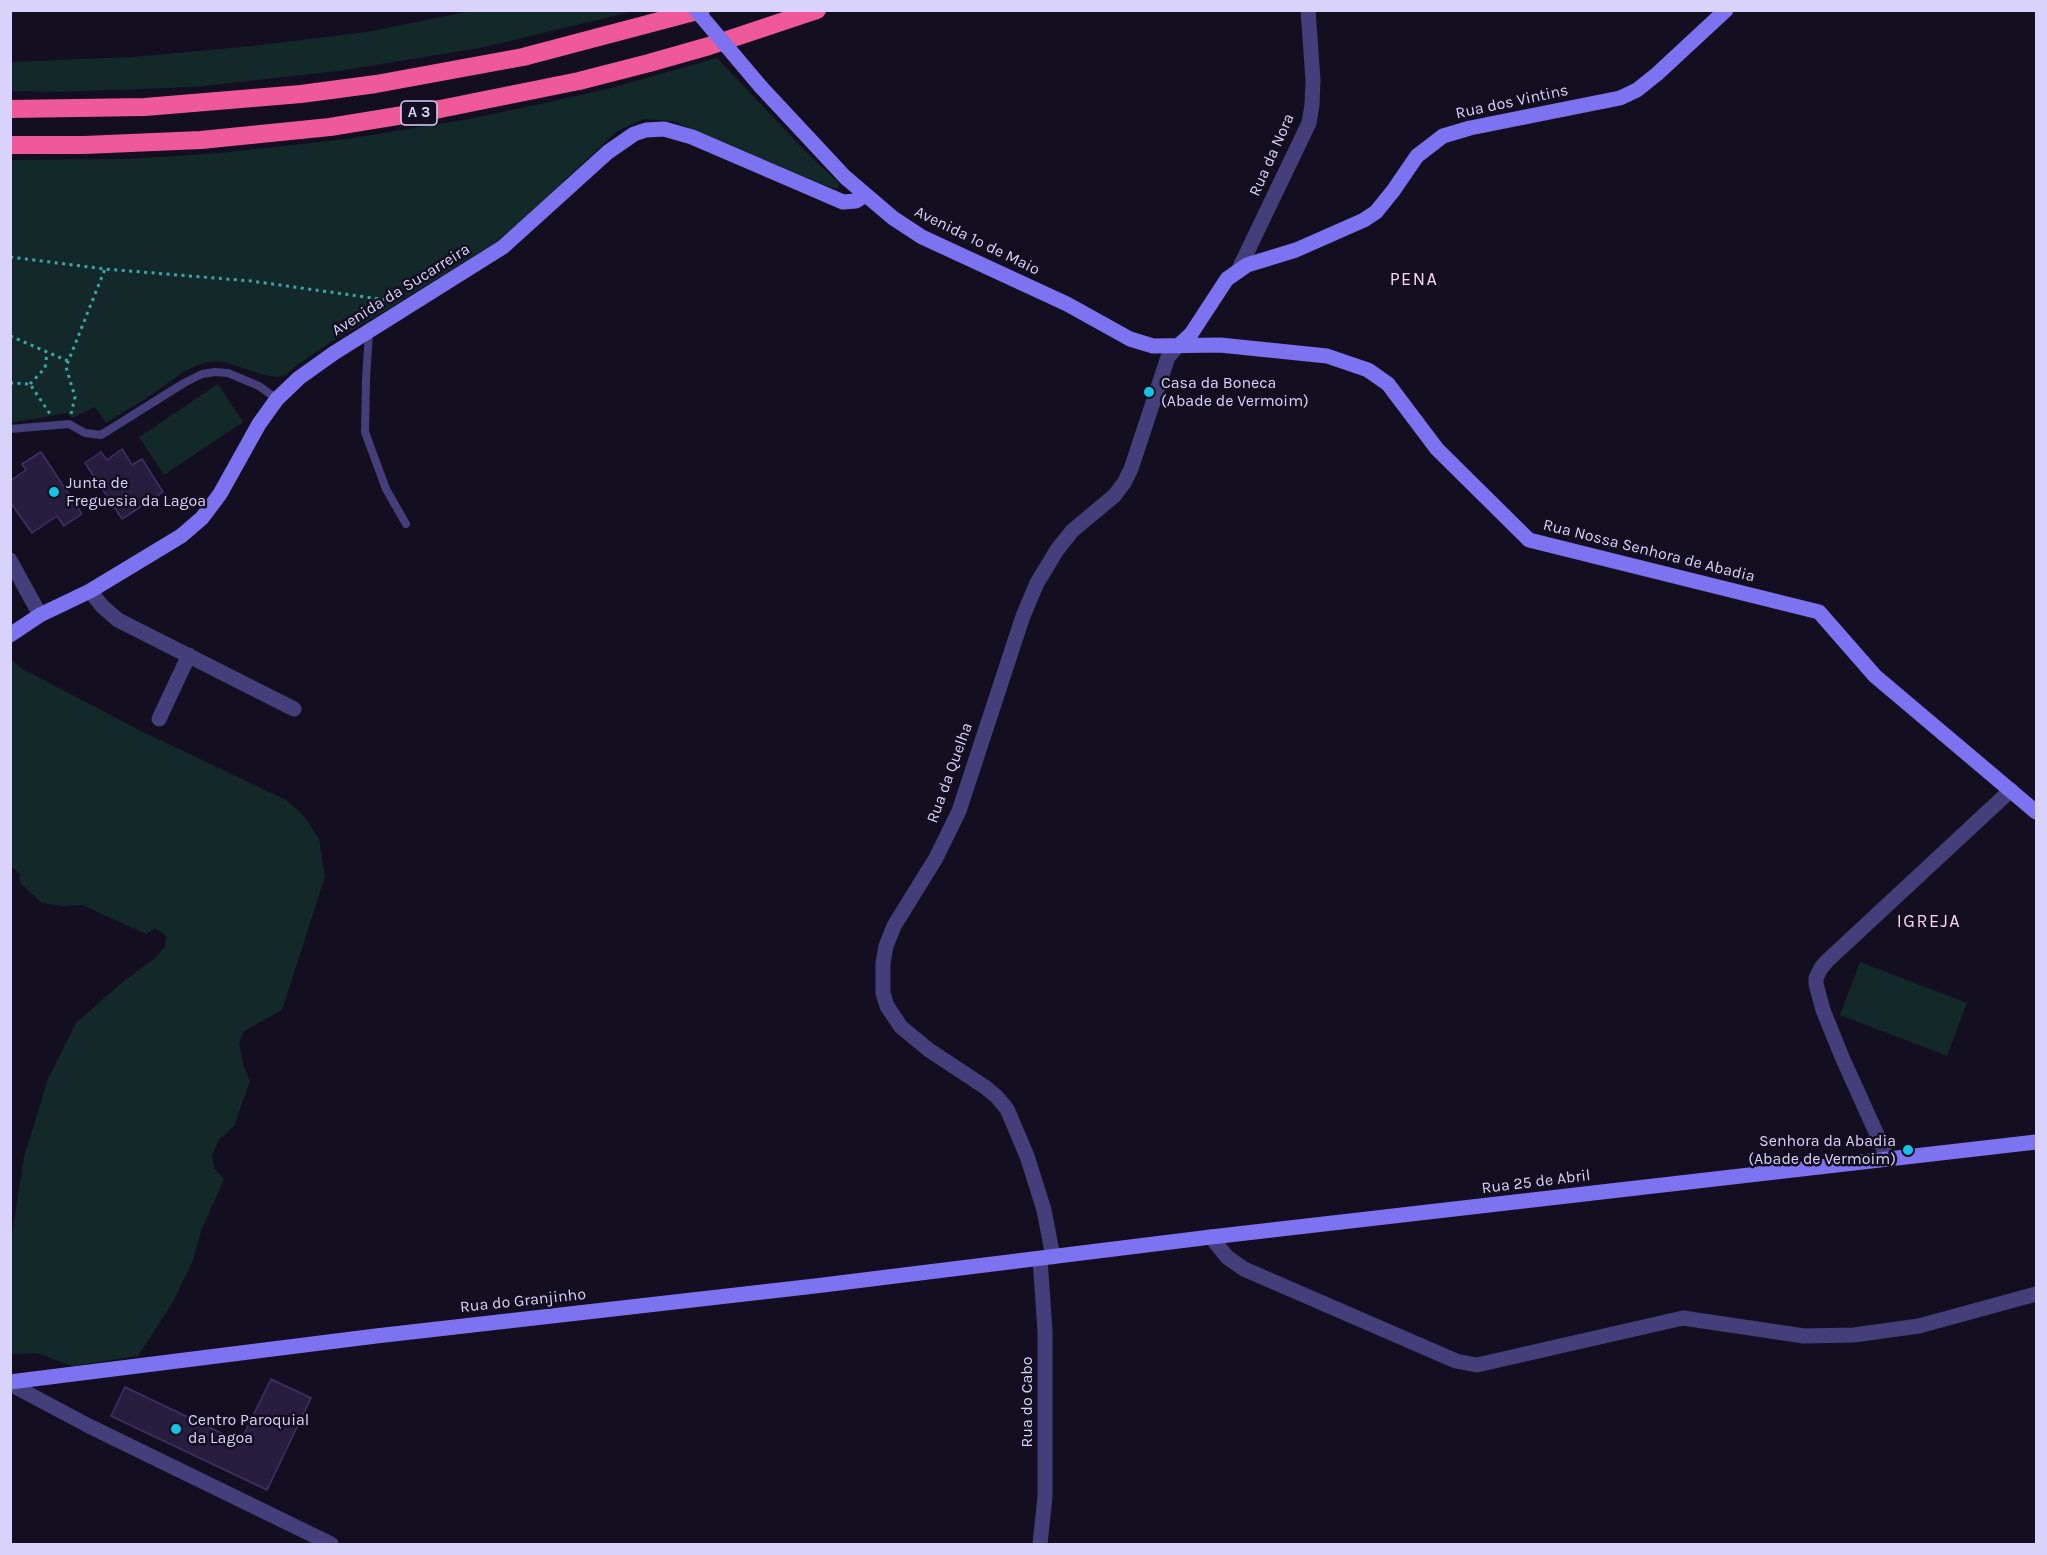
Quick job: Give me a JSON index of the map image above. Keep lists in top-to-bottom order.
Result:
{
  "streets": {
    "highway": ["A 3"],
    "street": [
      "Rua dos Vintins",
      "Rua da Nora",
      "Avenida 1º de Maio",
      "Avenida da Sucarreira",
      "Rua Nossa Senhora de Abadia",
      "Rua da Quelha",
      "Rua 25 de Abril",
      "Rua do Granjinho",
      "Rua do Cabo"
    ]
  },
  "crossings": [
    ["Rua dos Vintins", "Rua da Nora"],
    ["Rua dos Vintins", "Avenida 1º de Maio"],
    ["Rua dos Vintins", "Rua Nossa Senhora de Abadia"],
    ["Rua dos Vintins", "Rua da Quelha"],
    ["Avenida 1º de Maio", "Avenida da Sucarreira"],
    ["Avenida 1º de Maio", "Rua Nossa Senhora de Abadia"],
    ["Avenida 1º de Maio", "Rua da Quelha"],
    ["Rua Nossa Senhora de Abadia", "Rua da Quelha"],
    ["Rua da Quelha", "Rua 25 de Abril"],
    ["Rua da Quelha", "Rua do Granjinho"],
    ["Rua da Quelha", "Rua do Cabo"],
    ["Rua 25 de Abril", "Rua do Granjinho"],
    ["Rua 25 de Abril", "Rua do Cabo"],
    ["Rua do Granjinho", "Rua do Cabo"]
  ],
  "districts": ["PENA", "IGREJA"],
  "places": [
    "Casa da Boneca (Abade de Vermoim)",
    "Junta de Freguesia da Lagoa",
    "Senhora da Abadia (Abade de Vermoim)",
    "Centro Paroquial da Lagoa"
  ]
}
